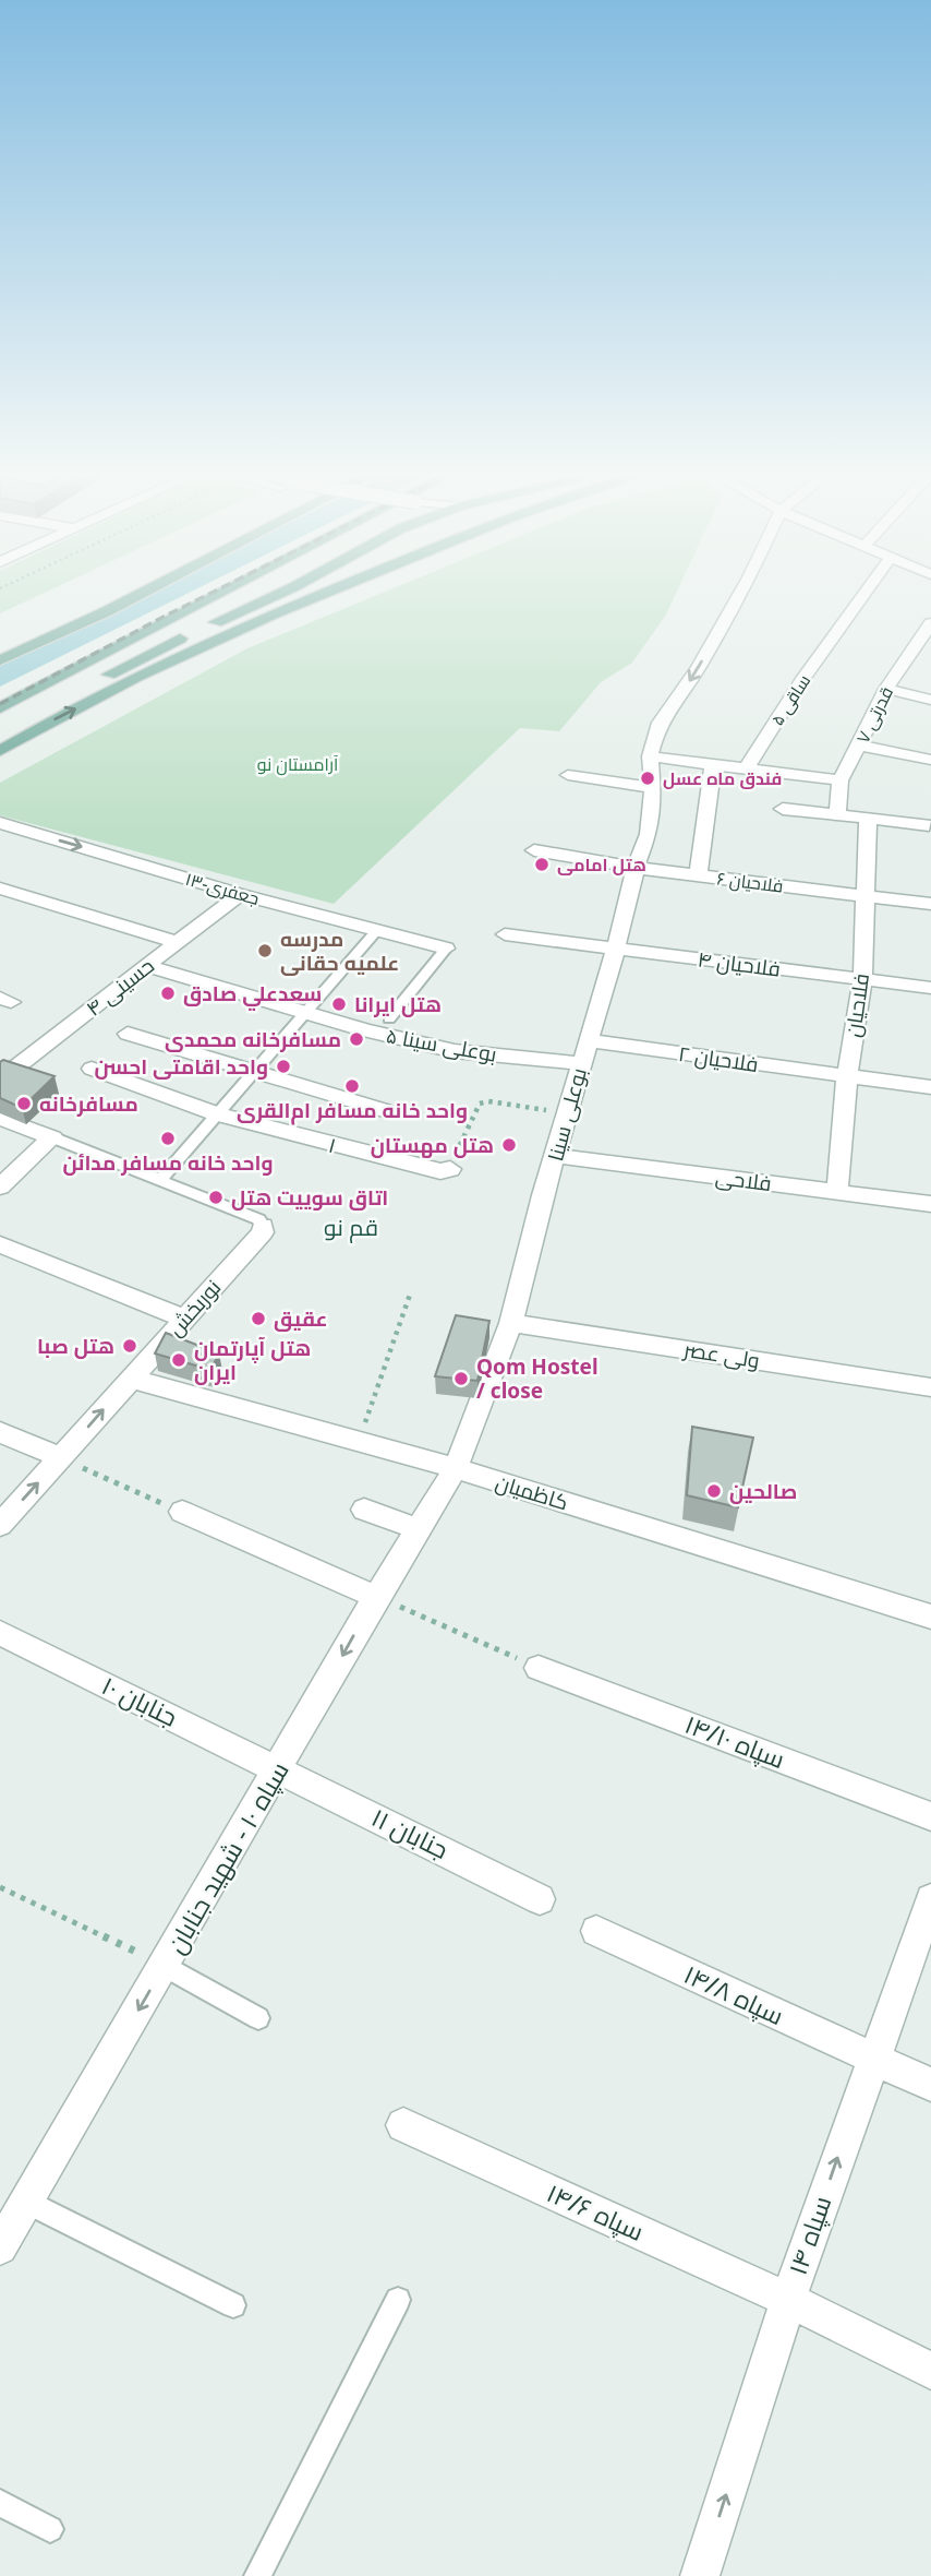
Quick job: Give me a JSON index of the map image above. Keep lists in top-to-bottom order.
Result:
{
  "streets": {
    "street": [
      "ساقی ۵",
      "قدرتی ۷",
      "فلاحیان ۶",
      "جعفری-۱۳",
      "فلاحیان ۴",
      "حسینی ۴",
      "فلاحیان",
      "بوعلی سینا ۵",
      "فلاحیان ۲",
      "بوعلی سینا",
      "۱",
      "فلاحی",
      "نوربخش",
      "ولی عصر",
      "کاظمیان",
      "جنابان ۱۰",
      "سپاه ۱۴/۱۰",
      "جنابان ۱۱",
      "سپاه ۱۰ - شهید جنابان",
      "سپاه ۱۴/۸",
      "سپاه ۱۴/۶",
      "سپاه ۱۴"
    ]
  },
  "crossings": [
    ["فلاحیان ۶", "فلاحیان"],
    ["فلاحیان ۶", "بوعلی سینا"],
    ["جعفری-۱۳", "حسینی ۴"],
    ["فلاحیان ۴", "فلاحیان"],
    ["فلاحیان ۴", "بوعلی سینا"],
    ["حسینی ۴", "بوعلی سینا ۵"],
    ["فلاحیان", "فلاحیان ۲"],
    ["فلاحیان", "فلاحی"],
    ["بوعلی سینا ۵", "بوعلی سینا"],
    ["فلاحیان ۲", "بوعلی سینا"],
    ["بوعلی سینا", "فلاحی"],
    ["بوعلی سینا", "ولی عصر"],
    ["بوعلی سینا", "کاظمیان"],
    ["بوعلی سینا", "سپاه ۱۰ - شهید جنابان"],
    ["نوربخش", "کاظمیان"],
    ["کاظمیان", "سپاه ۱۰ - شهید جنابان"],
    ["جنابان ۱۰", "جنابان ۱۱"],
    ["جنابان ۱۰", "سپاه ۱۰ - شهید جنابان"],
    ["جنابان ۱۱", "سپاه ۱۰ - شهید جنابان"],
    ["سپاه ۱۴/۸", "سپاه ۱۴"],
    ["سپاه ۱۴/۶", "سپاه ۱۴"]
  ],
  "one_way": ["نوربخش", "سپاه ۱۰ - شهید جنابان", "سپاه ۱۴"],
  "districts": ["قم نو"],
  "parks": ["آرامستان نو"],
  "places": [
    "فندق ماه عسل",
    "هتل امامی",
    "مدرسه علمیه حقانی",
    "سعدعلي صادق",
    "هتل ایرانا",
    "مسافرخانه محمدی",
    "واحد اقامتی احسن",
    "واحد خانه مسافر ام‌القری",
    "مسافرخانه",
    "واحد خانه مسافر مدائن",
    "هتل مهستان",
    "اتاق سوییت هتل",
    "عقیق",
    "هتل صبا",
    "هتل آپارتمان ایران",
    "Qom Hostel / close",
    "صالحین"
  ]
}
